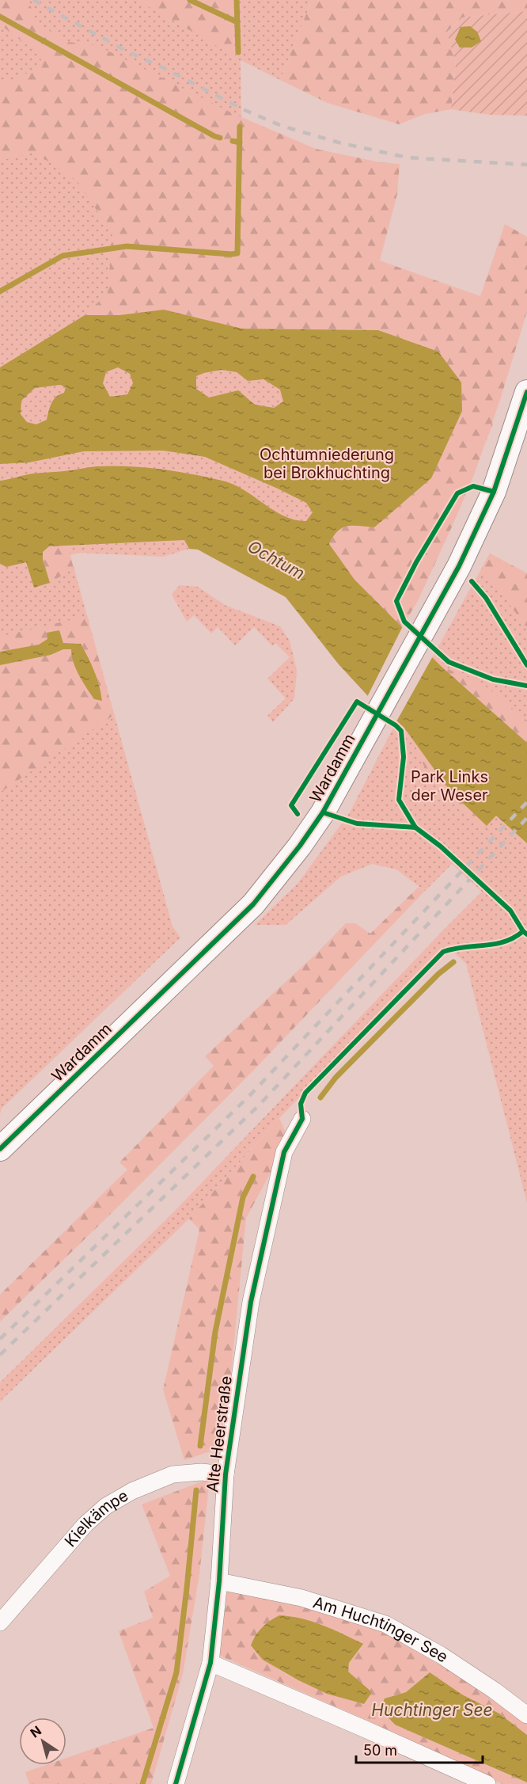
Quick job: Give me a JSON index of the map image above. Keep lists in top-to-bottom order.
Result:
{
  "streets": {
    "street": [
      "Wardamm",
      "Alte Heerstraße",
      "Kielkämpe",
      "Am Huchtinger See"
    ]
  },
  "crossings": [
    ["Alte Heerstraße", "Kielkämpe"],
    ["Alte Heerstraße", "Am Huchtinger See"]
  ],
  "water": ["Ochtum", "Huchtinger See"],
  "parks": ["Ochtumniederung bei Brokhuchting", "Park Links der Weser"],
  "scale_bar": "50 m",
  "north": "top left"
}
